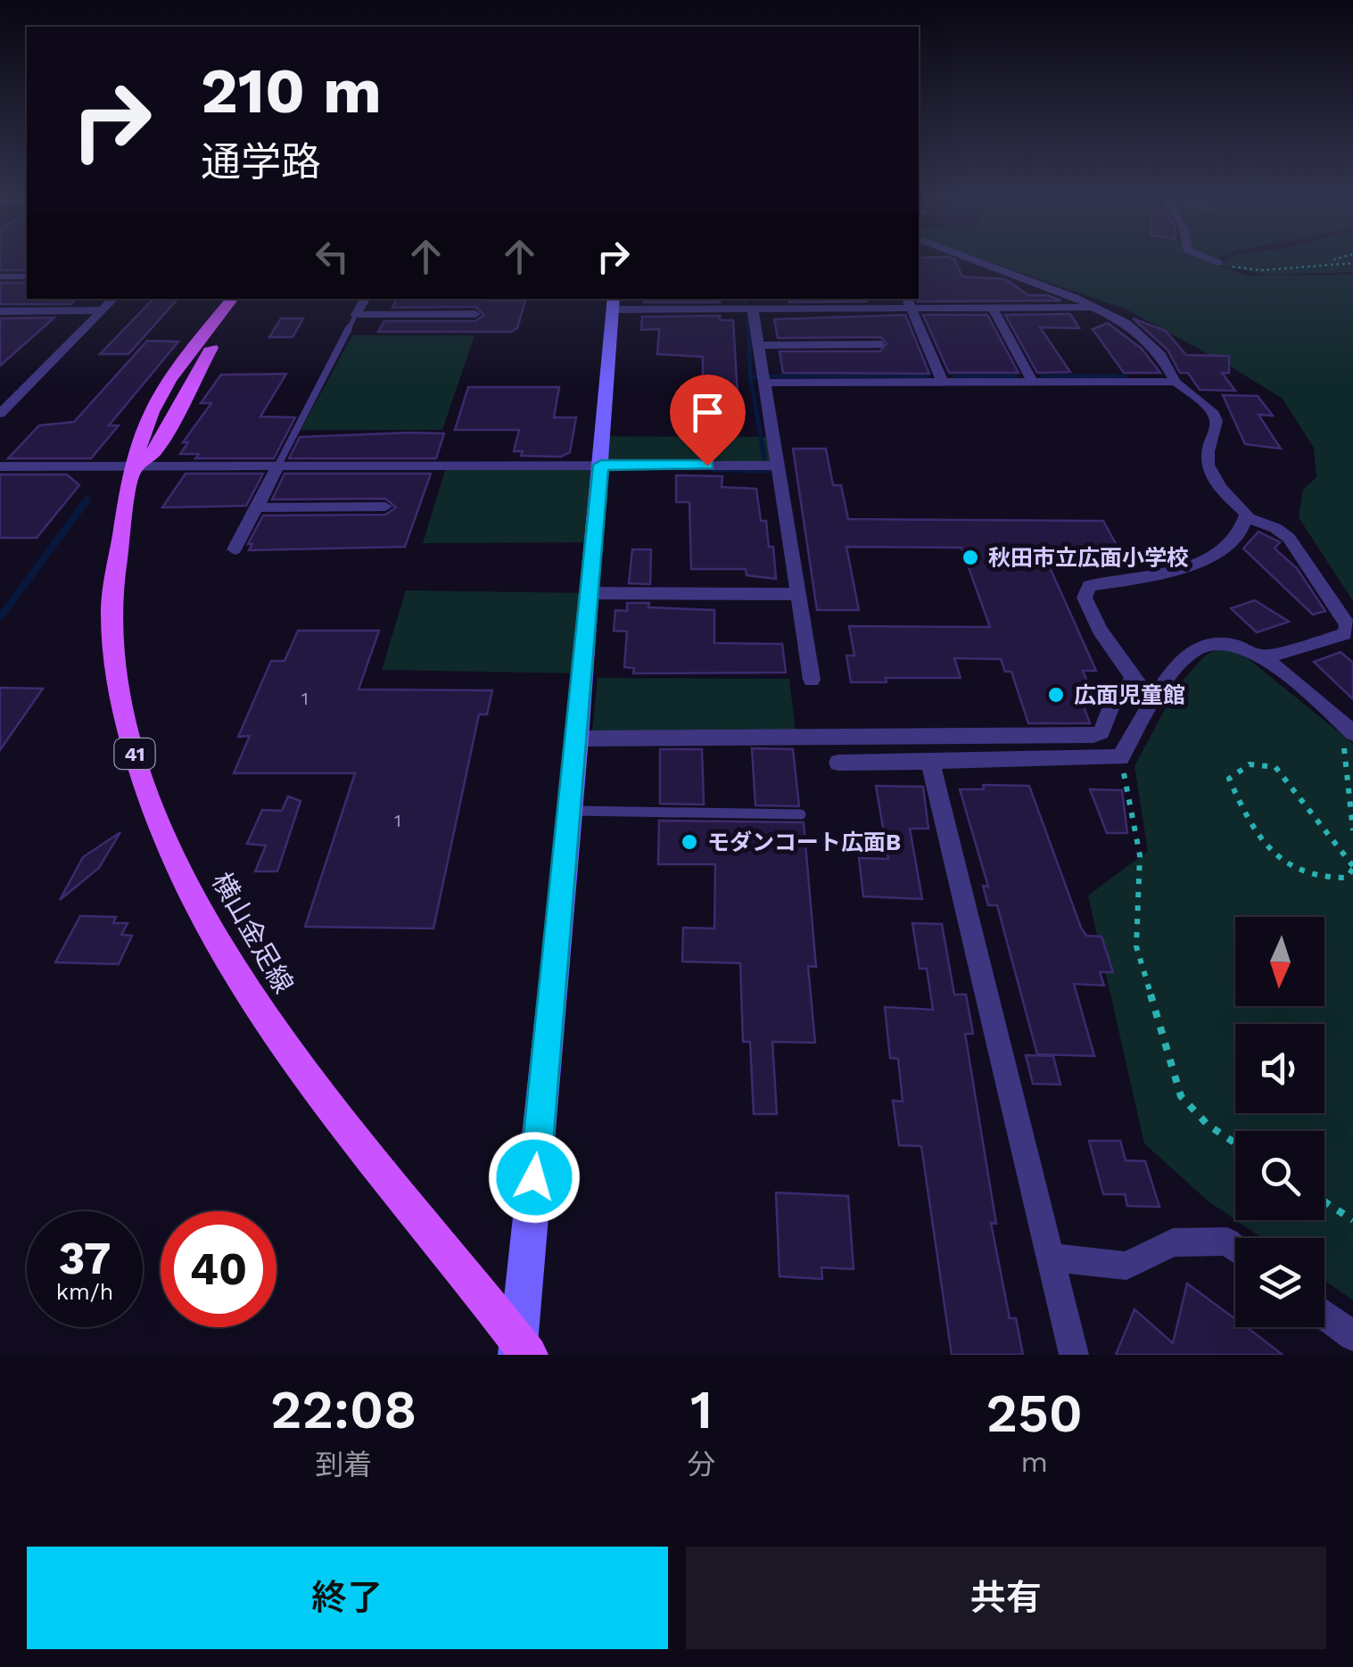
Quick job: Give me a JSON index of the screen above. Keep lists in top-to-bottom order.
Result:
{
  "streets": {
    "main road": ["41", "横山金足線"]
  },
  "places": ["秋田市立広面小学校", "広面児童館", "モダンコート広面B"],
  "house_numbers": ["1", "1"],
  "north": "bottom",
  "page": {
    "turn": ["210 m", "通学路"],
    "speed": "37 km/h",
    "limit": "40",
    "eta": [
      "22:08",
      "到着",
      "1",
      "分",
      "250",
      "m"
    ],
    "buttons": ["終了", "共有"]
  }
}
